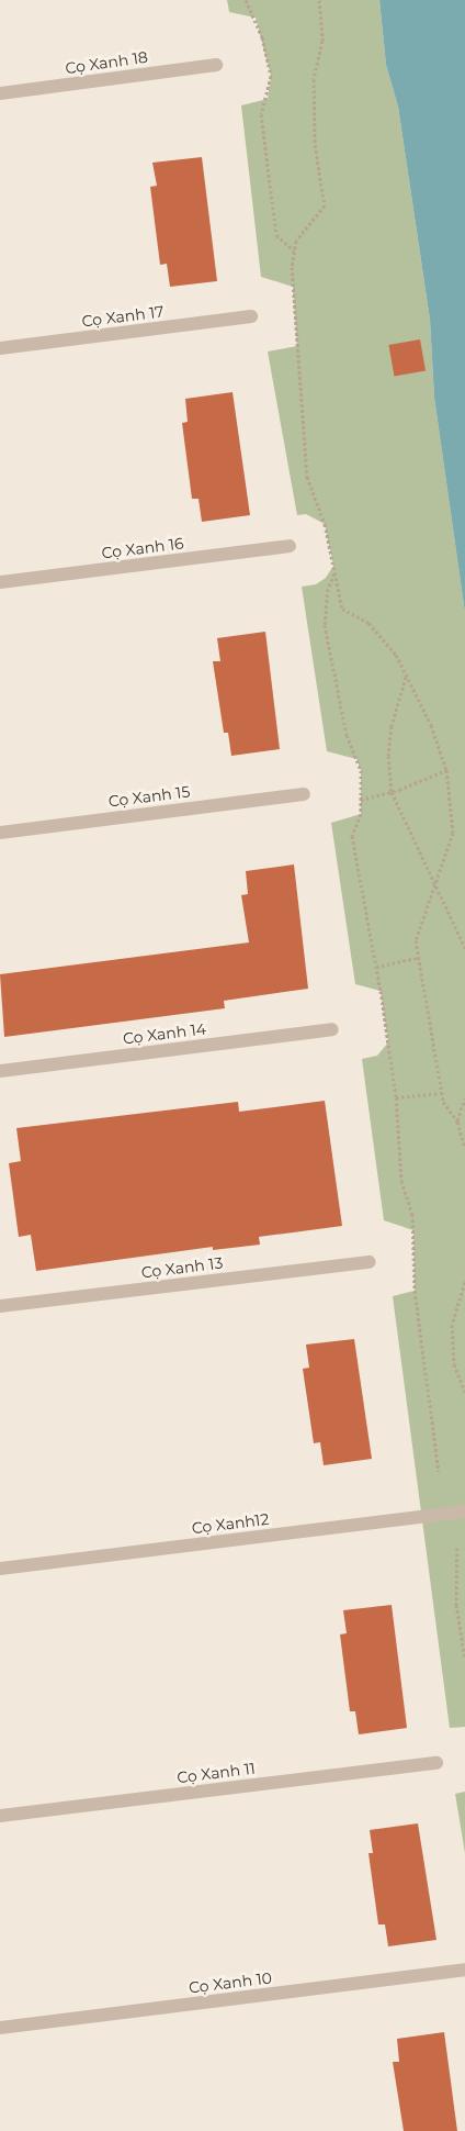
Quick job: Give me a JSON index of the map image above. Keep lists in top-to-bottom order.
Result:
{
  "streets": {
    "street": [
      "Cọ Xanh 18",
      "Cọ Xanh 17",
      "Cọ Xanh 16",
      "Cọ Xanh 15",
      "Cọ Xanh 14",
      "Cọ Xanh 13",
      "Cọ Xanh12",
      "Cọ Xanh 11",
      "Cọ Xanh 10"
    ]
  }
}
